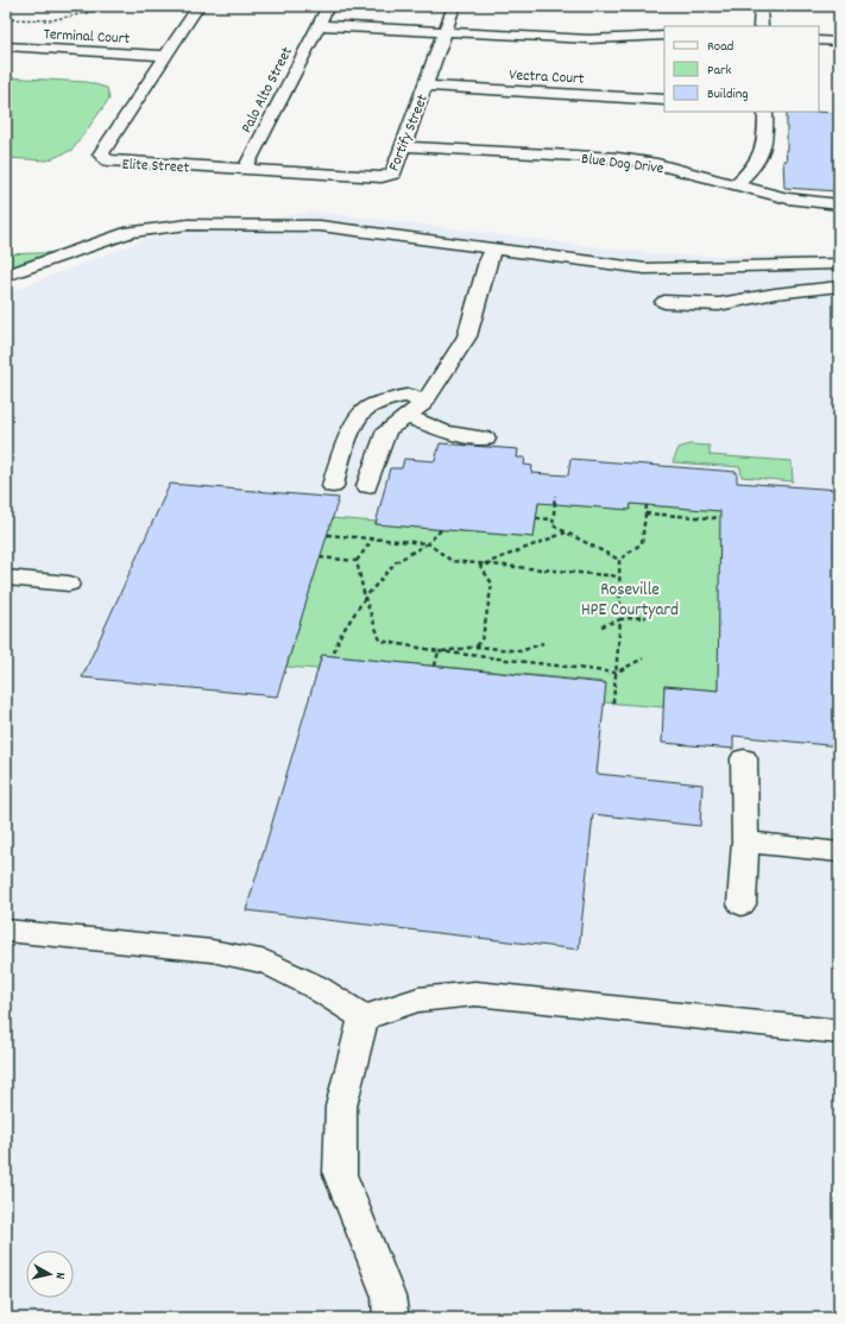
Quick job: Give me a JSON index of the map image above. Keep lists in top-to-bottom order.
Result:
{
  "streets": {
    "street": [
      "Terminal Court",
      "Vectra Court",
      "Palo Alto Street",
      "Fortify Street",
      "Blue Dog Drive",
      "Elite Street"
    ]
  },
  "crossings": [
    ["Terminal Court", "Elite Street"],
    ["Vectra Court", "Fortify Street"],
    ["Palo Alto Street", "Fortify Street"],
    ["Palo Alto Street", "Elite Street"],
    ["Fortify Street", "Blue Dog Drive"],
    ["Fortify Street", "Elite Street"]
  ],
  "parks": ["Roseville HPE Courtyard"],
  "legend": ["Road", "Park", "Building"],
  "north": "right"
}
